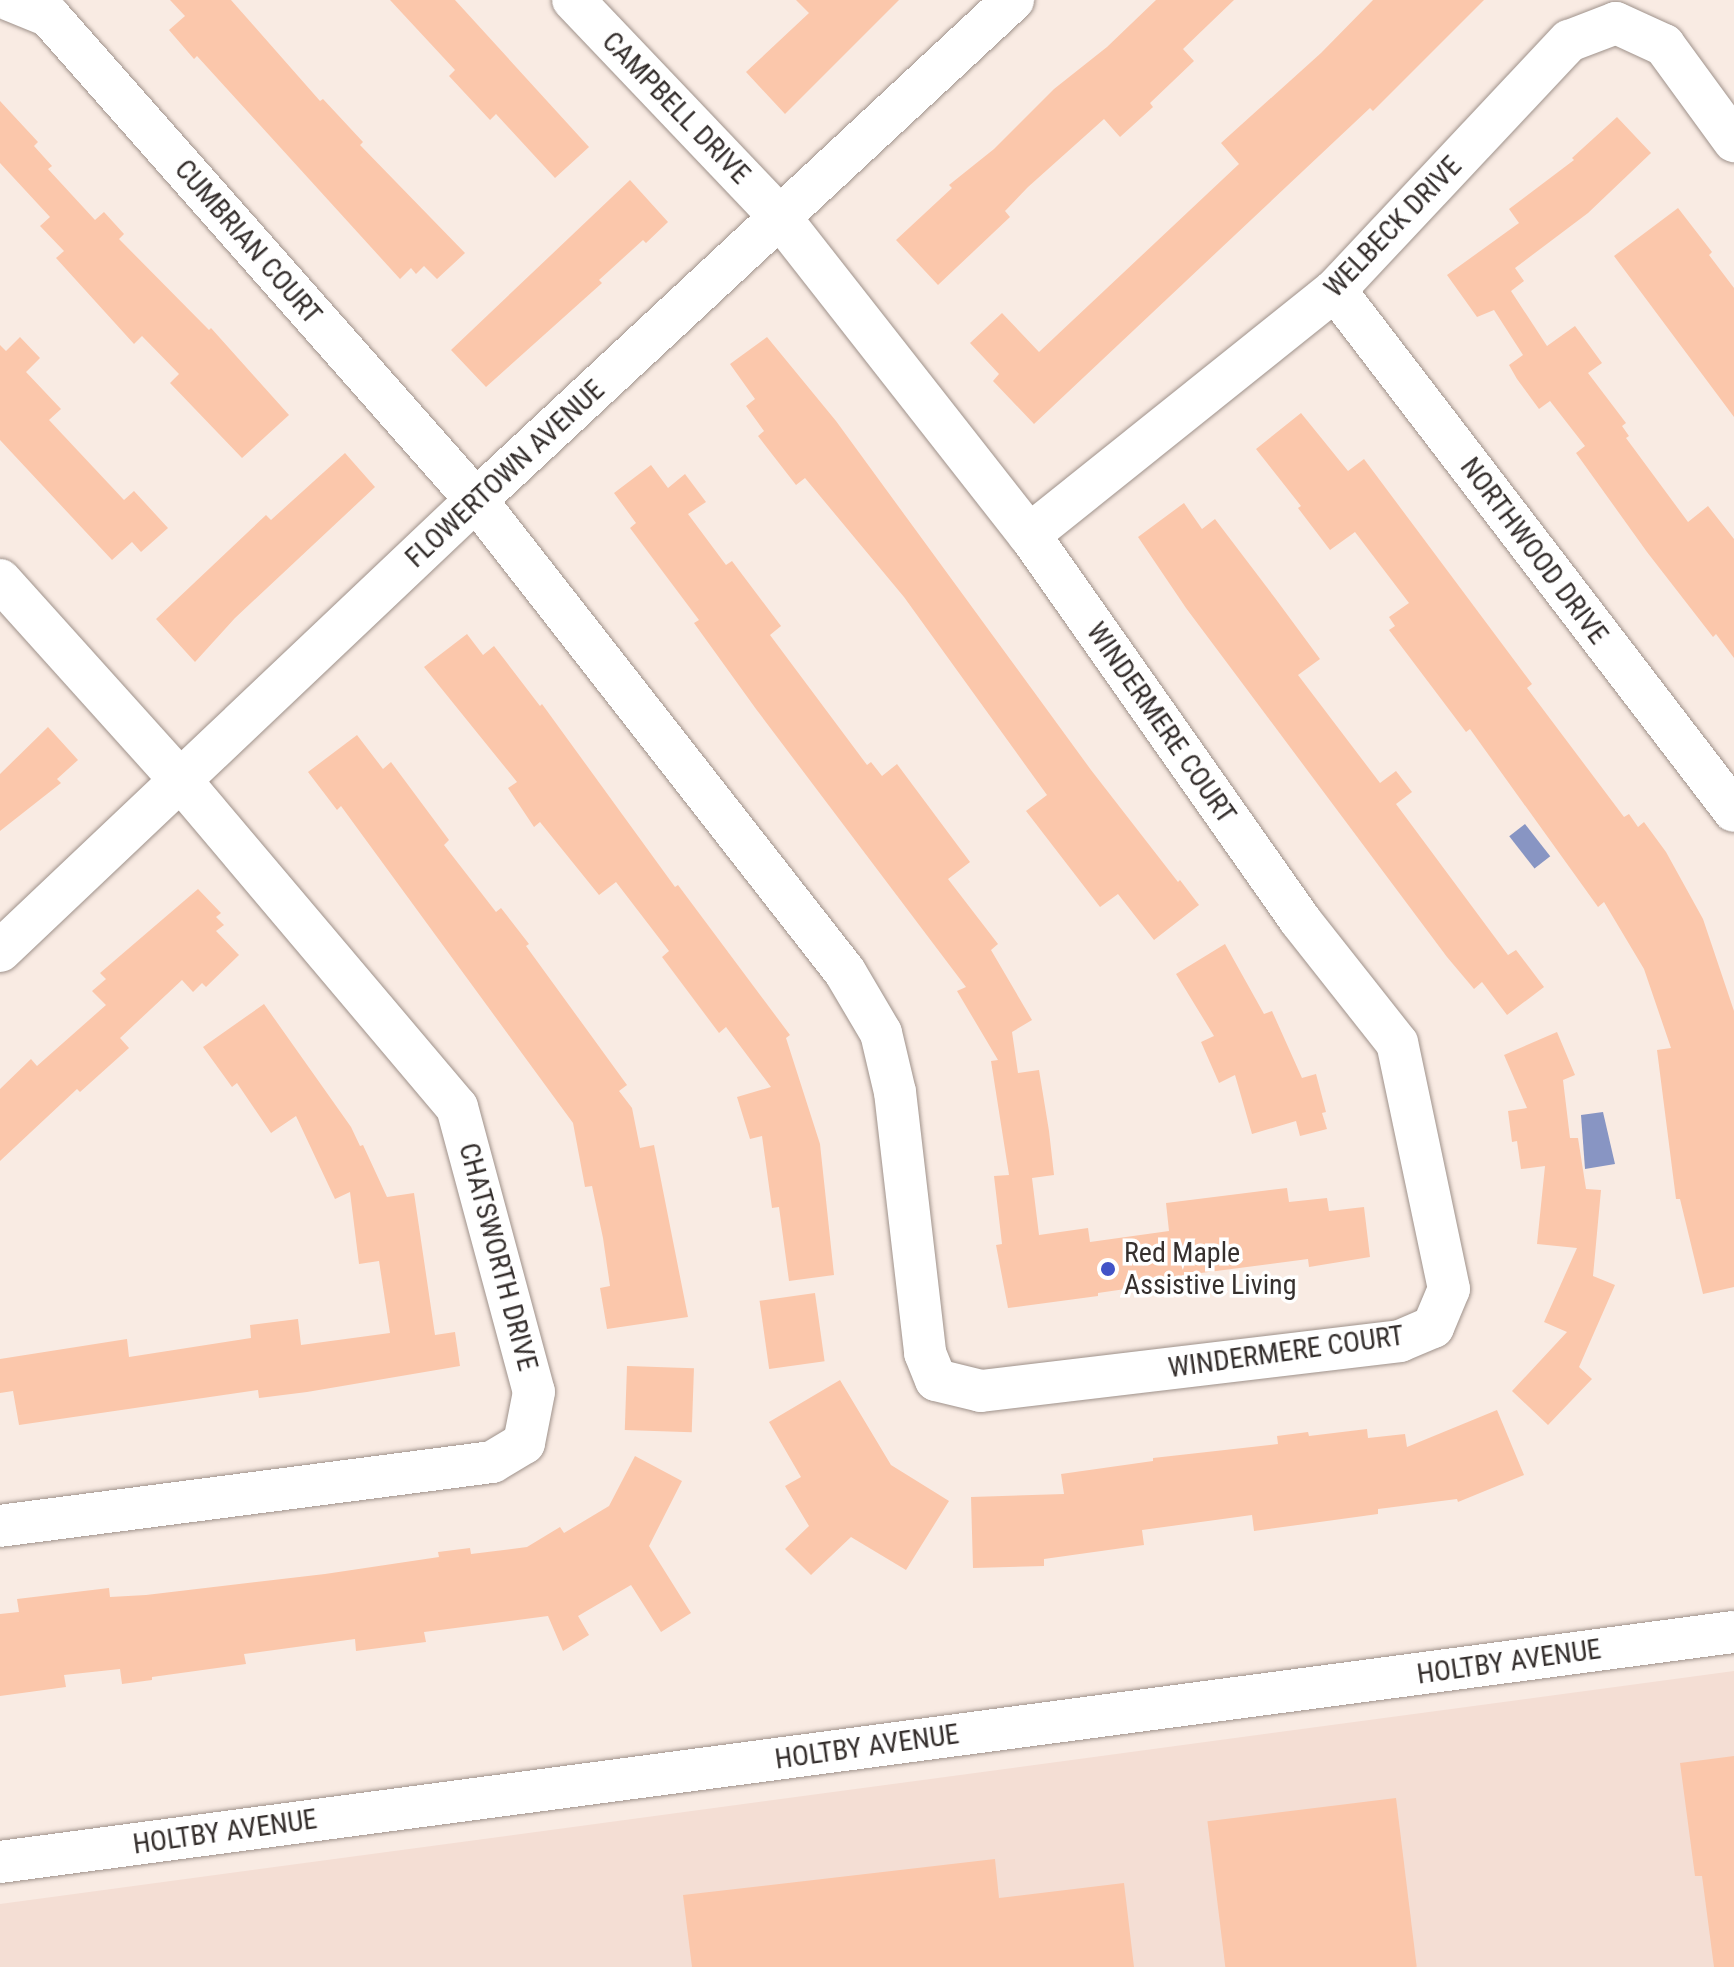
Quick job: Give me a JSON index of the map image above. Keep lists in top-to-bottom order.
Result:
{
  "streets": {
    "street": [
      "CAMPBELL DRIVE",
      "WELBECK DRIVE",
      "CUMBRIAN COURT",
      "FLOWERTOWN AVENUE",
      "NORTHWOOD DRIVE",
      "WINDERMERE COURT",
      "CHATSWORTH DRIVE",
      "HOLTBY AVENUE"
    ]
  },
  "crossings": [
    ["CAMPBELL DRIVE", "FLOWERTOWN AVENUE"],
    ["CAMPBELL DRIVE", "WINDERMERE COURT"],
    ["WELBECK DRIVE", "NORTHWOOD DRIVE"],
    ["WELBECK DRIVE", "WINDERMERE COURT"],
    ["CUMBRIAN COURT", "FLOWERTOWN AVENUE"],
    ["CUMBRIAN COURT", "WINDERMERE COURT"],
    ["FLOWERTOWN AVENUE", "WINDERMERE COURT"],
    ["FLOWERTOWN AVENUE", "CHATSWORTH DRIVE"]
  ],
  "places": ["Red Maple Assistive Living"]
}
